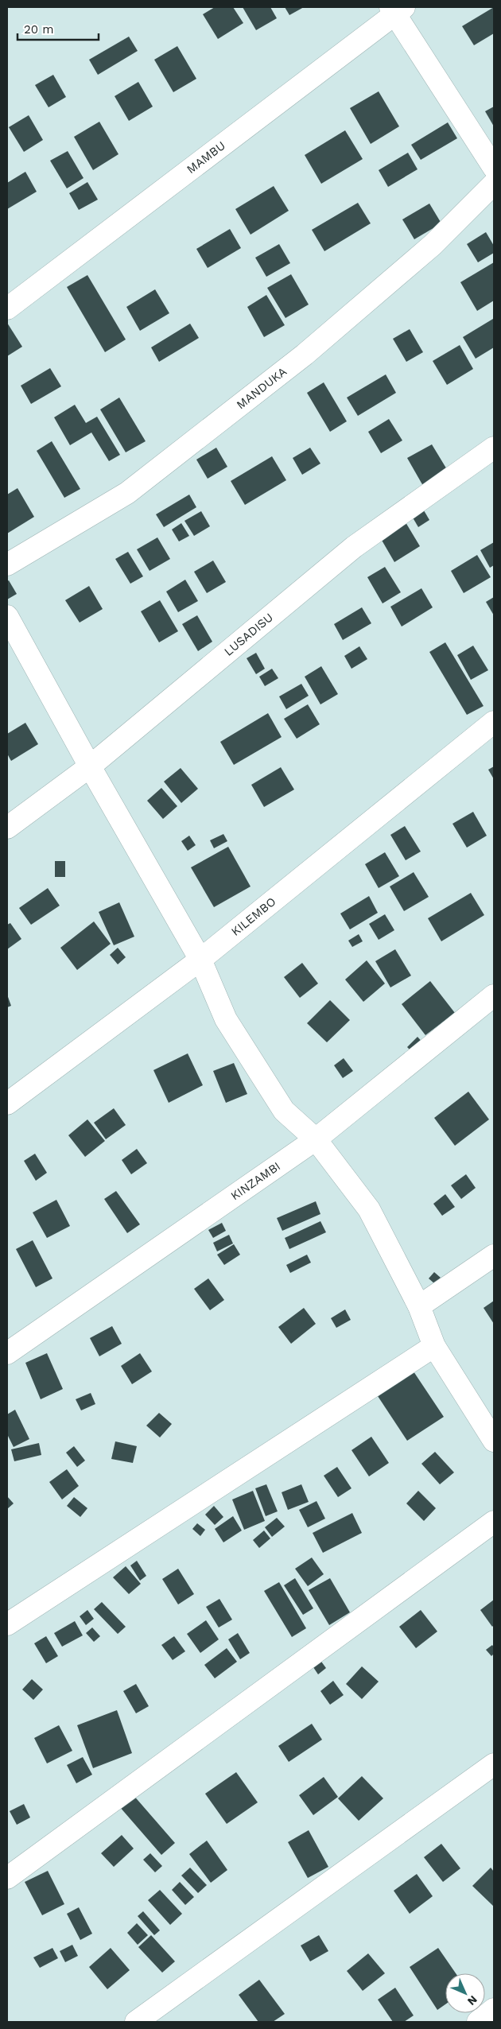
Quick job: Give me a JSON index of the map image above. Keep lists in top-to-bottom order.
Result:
{
  "streets": {
    "street": [
      "MAMBU",
      "MANDUKA",
      "LUSADISU",
      "KILEMBO",
      "KINZAMBI"
    ]
  },
  "scale_bar": "20 m",
  "north": "bottom right"
}
